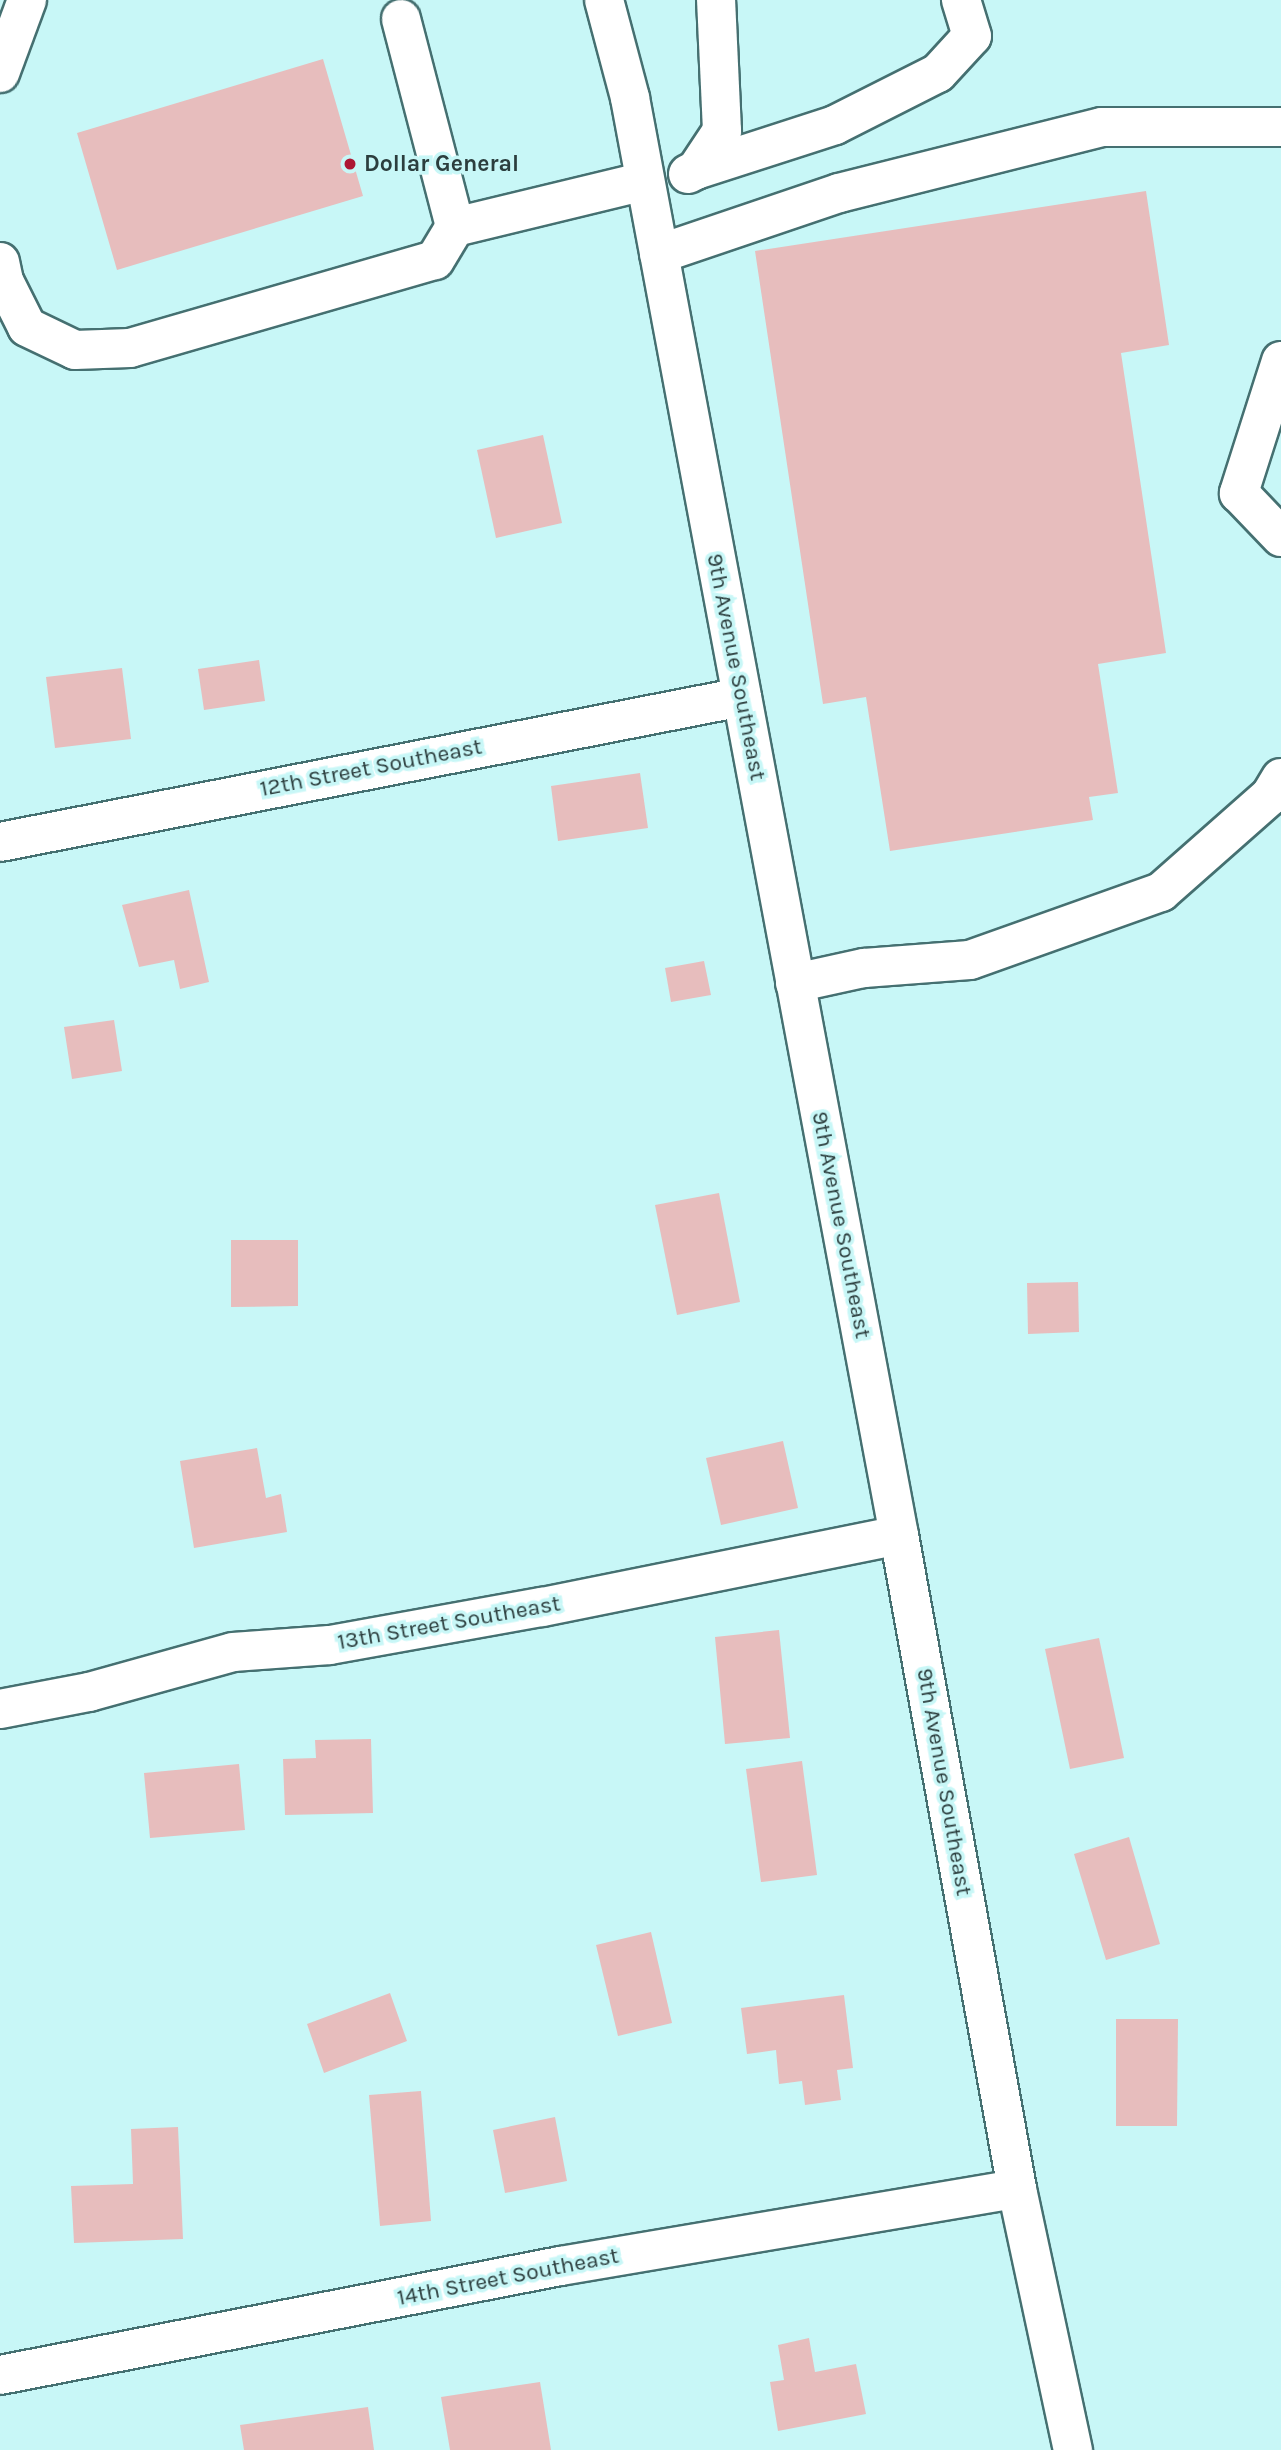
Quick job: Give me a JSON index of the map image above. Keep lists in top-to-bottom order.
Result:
{
  "streets": {
    "street": [
      "9th Avenue Southeast",
      "12th Street Southeast",
      "13th Street Southeast",
      "14th Street Southeast"
    ]
  },
  "crossings": [
    ["9th Avenue Southeast", "12th Street Southeast"],
    ["9th Avenue Southeast", "13th Street Southeast"],
    ["9th Avenue Southeast", "14th Street Southeast"]
  ],
  "places": ["Dollar General"]
}
